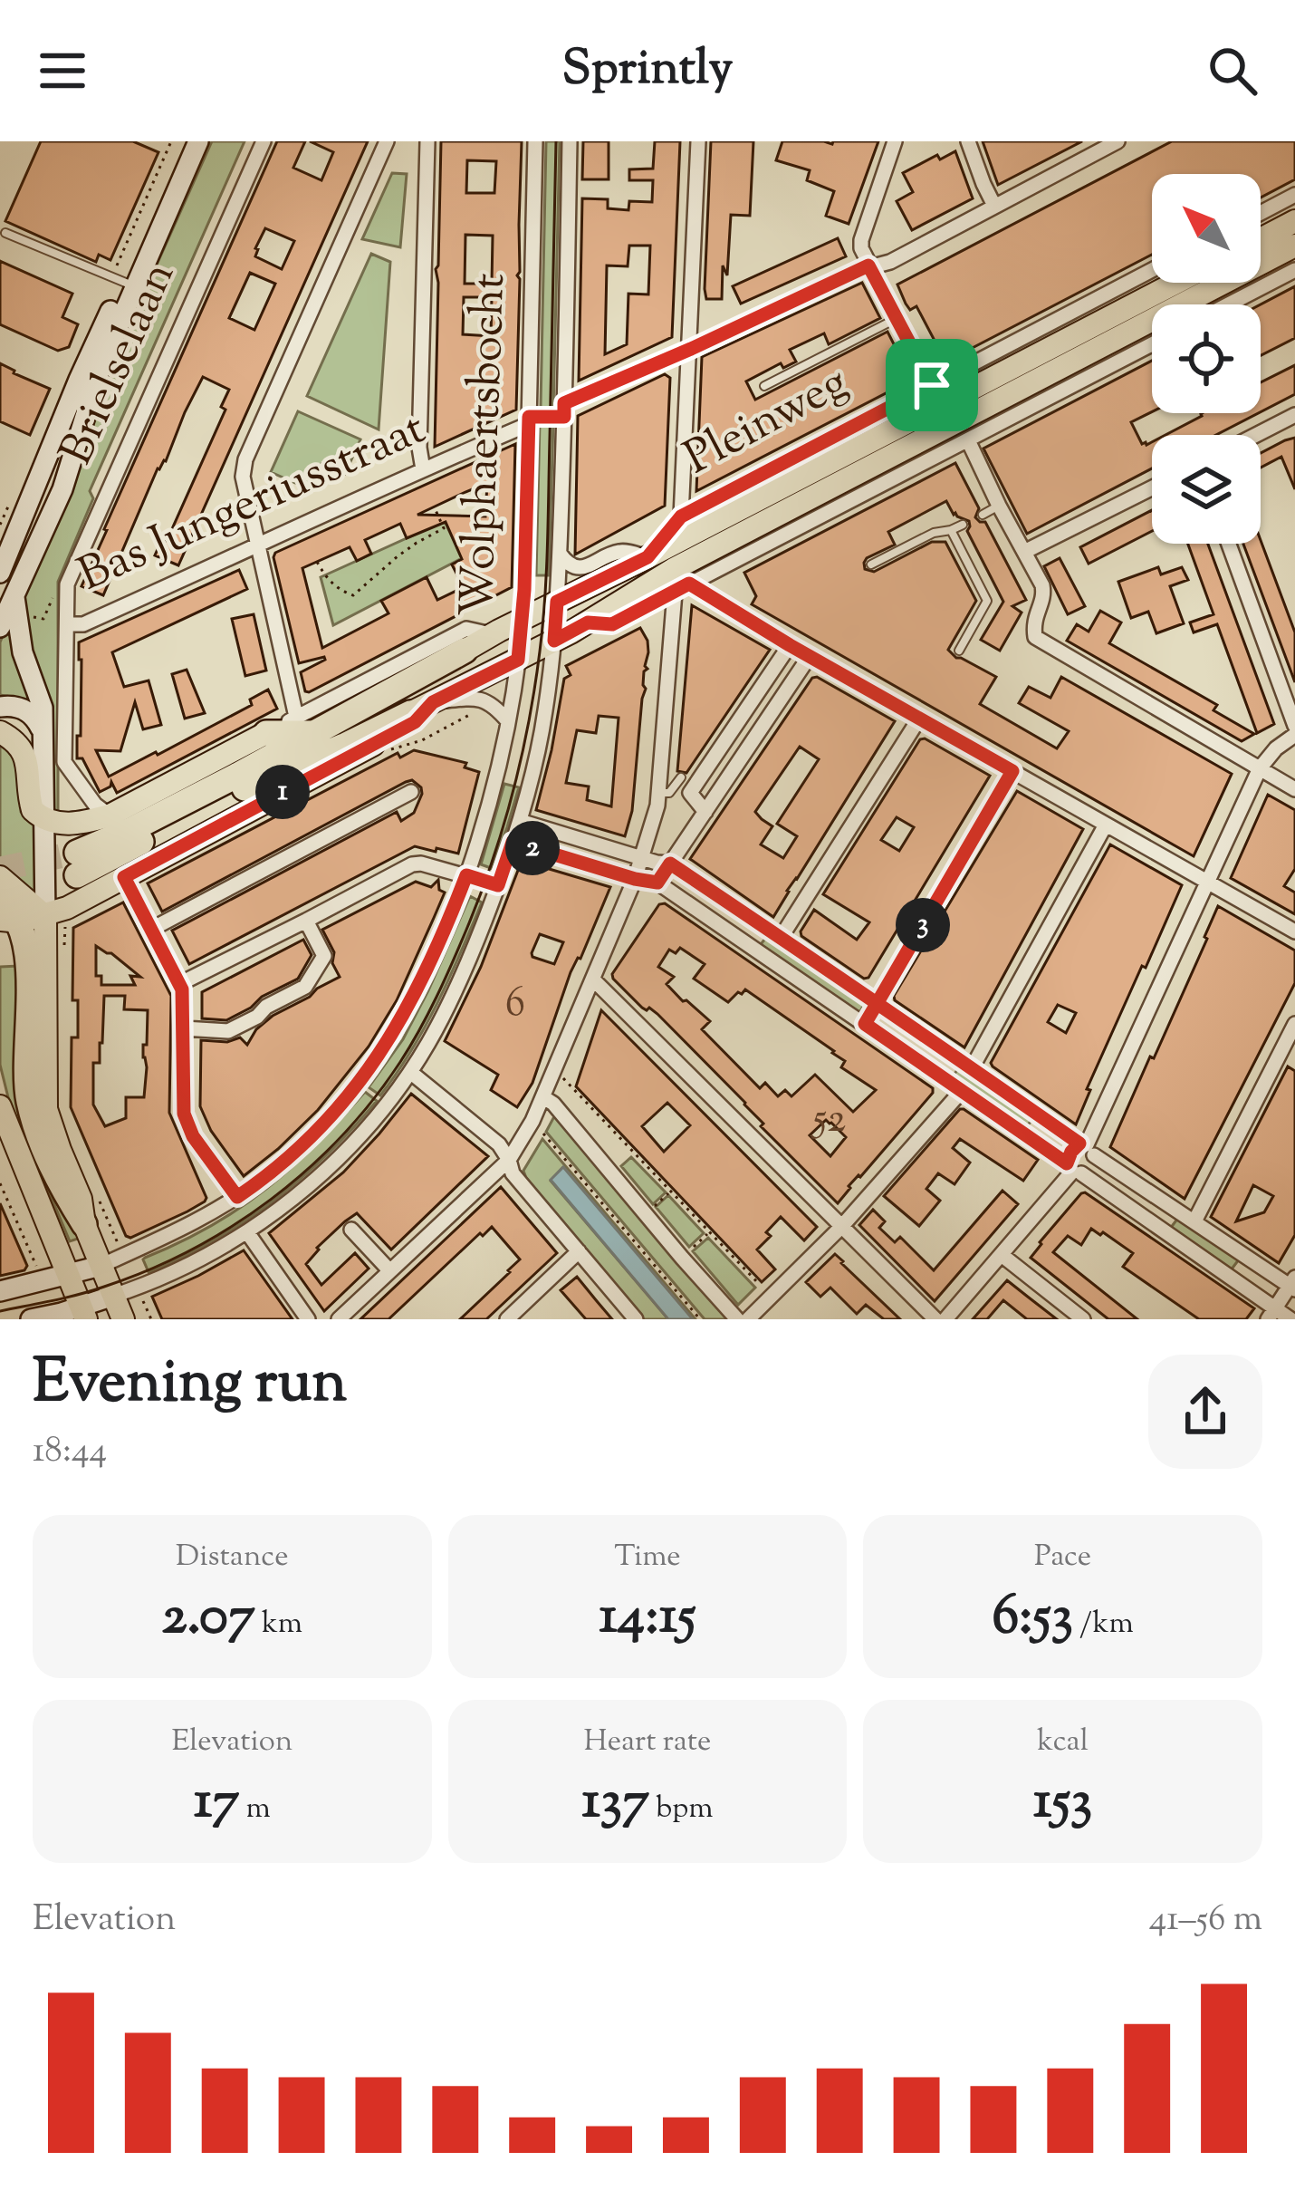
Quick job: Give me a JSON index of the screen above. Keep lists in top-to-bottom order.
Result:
{
  "streets": {
    "highway": ["Pleinweg"],
    "main road": ["Brielselaan", "Wolphaertsbocht"],
    "street": ["Bas Jungeriusstraat"]
  },
  "crossings": [
    ["Brielselaan", "Bas Jungeriusstraat"],
    ["Pleinweg", "Wolphaertsbocht"],
    ["Wolphaertsbocht", "Bas Jungeriusstraat"]
  ],
  "house_numbers": ["6", "52"],
  "north": "top left",
  "page": {
    "header": "Sprintly",
    "pins": ["1", "2", "3"],
    "heading": ["Evening run", "18:44"],
    "stats": [
      ["Distance", "2.07 km"],
      ["Time", "14:15"],
      ["Pace", "6:53 /km"],
      ["Elevation", "17 m"],
      ["Heart rate", "137 bpm"],
      ["kcal", "153"]
    ],
    "chart": ["Elevation", "41–56 m"]
  }
}
